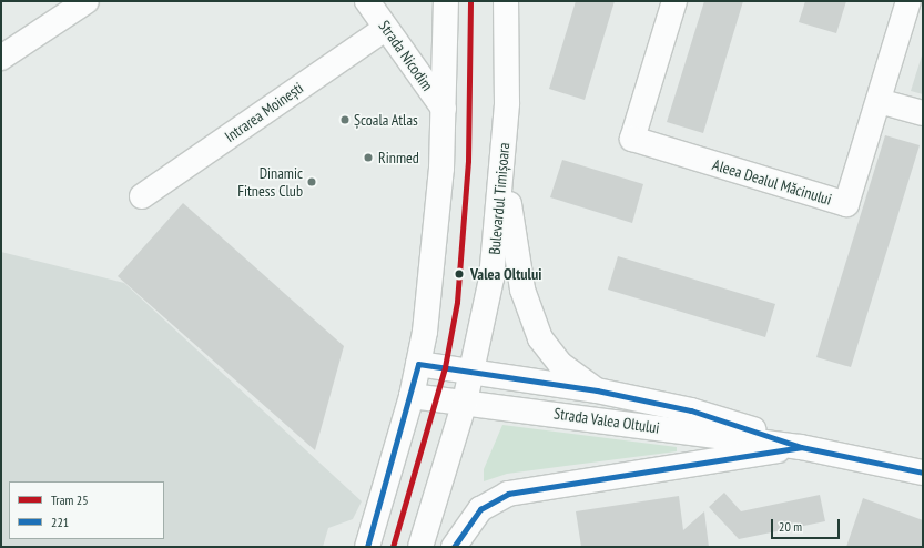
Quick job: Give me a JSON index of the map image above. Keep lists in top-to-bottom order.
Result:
{
  "streets": {
    "main road": [
      "Strada Nicodim",
      "Intrarea Moinești",
      "Aleea Dealul Măcinului",
      "Bulevardul Timișoara",
      "Strada Valea Oltului"
    ]
  },
  "crossings": [
    ["Strada Nicodim", "Intrarea Moinești"],
    ["Bulevardul Timișoara", "Strada Valea Oltului"]
  ],
  "places": [
    "Școala Atlas",
    "Rinmed",
    "Dinamic Fitness Club",
    "Valea Oltului"
  ],
  "lines": ["tram line 25", "transit line 221"],
  "legend": ["Tram 25", "221"],
  "scale_bar": "20 m"
}
